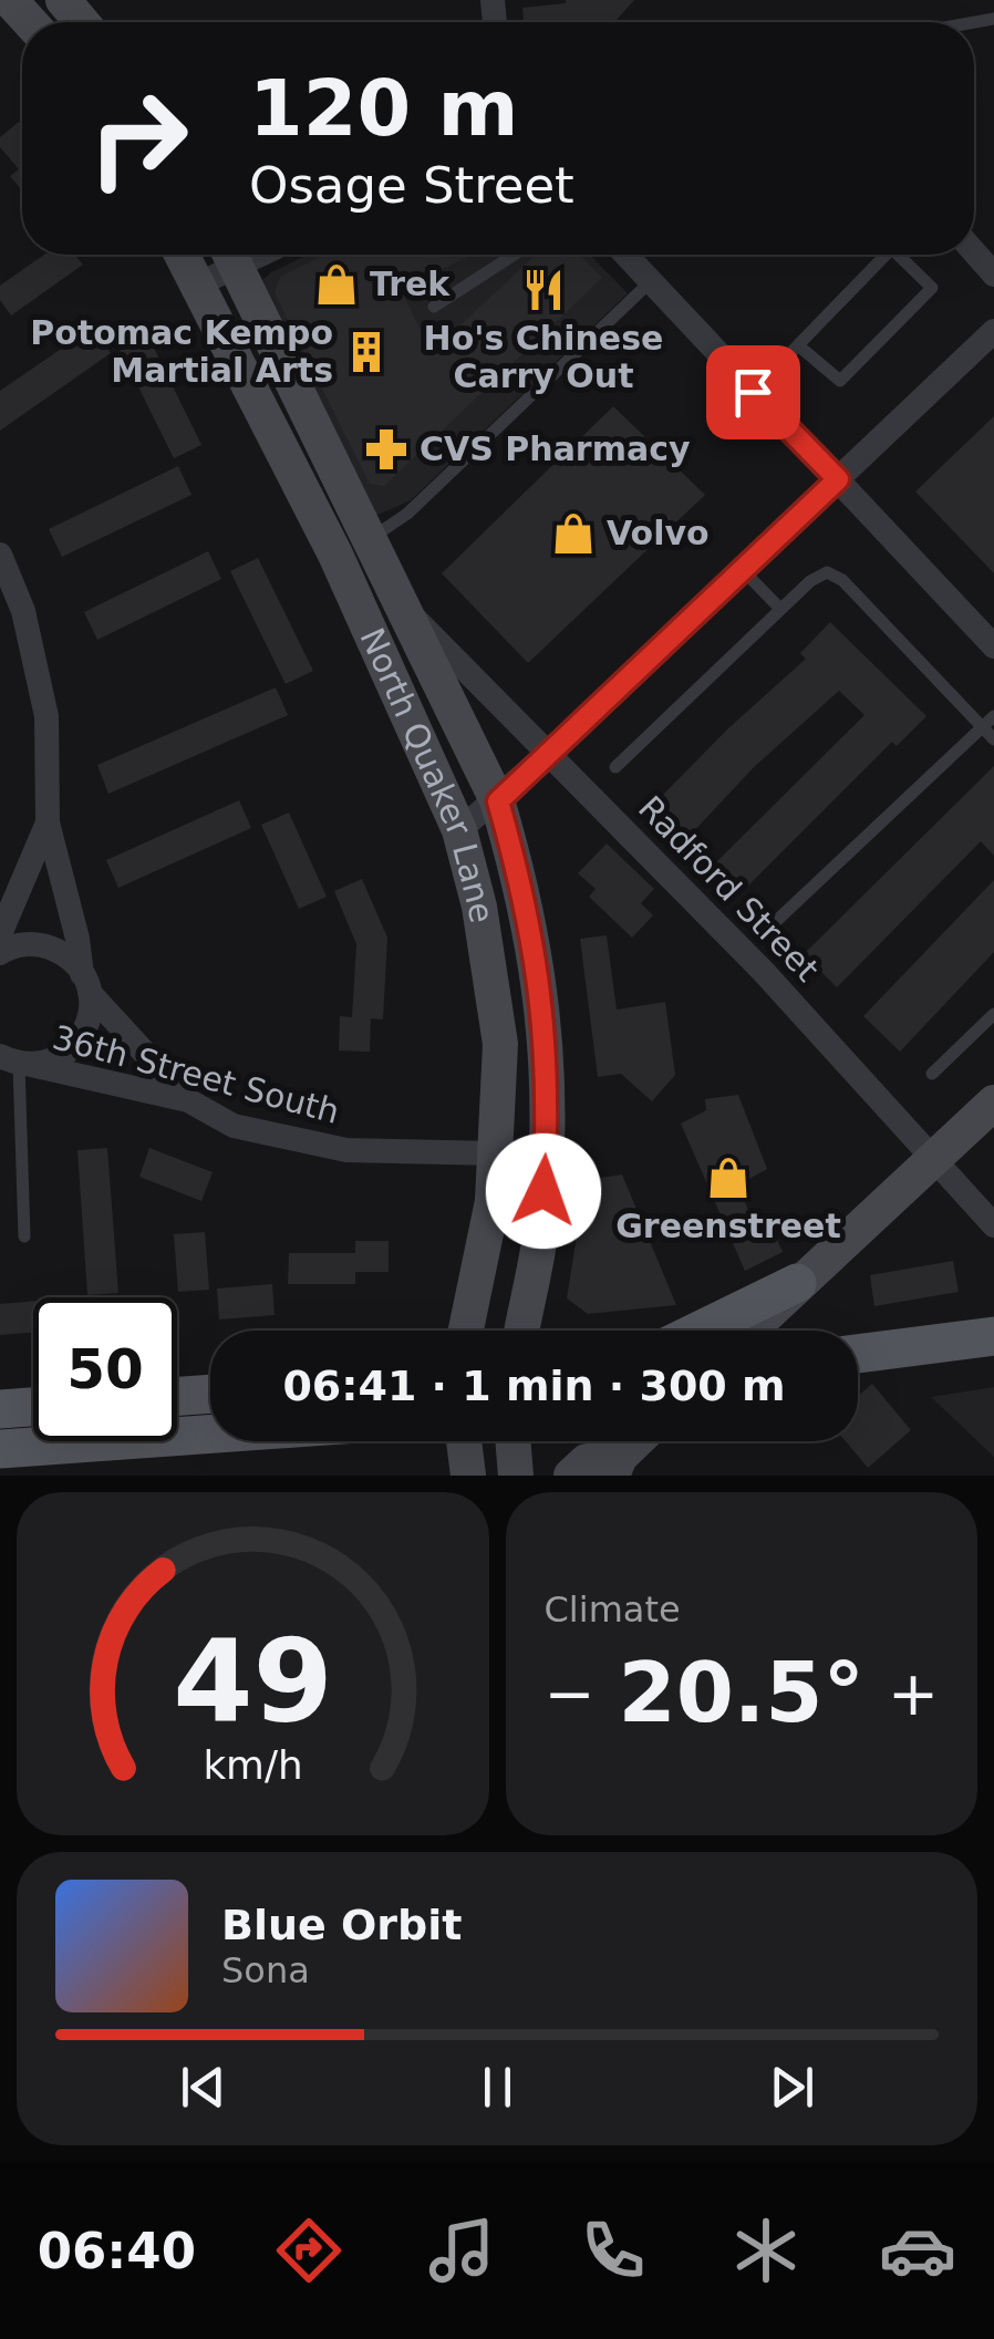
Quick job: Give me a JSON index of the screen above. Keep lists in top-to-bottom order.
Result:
{
  "streets": {
    "main road": ["North Quaker Lane"],
    "street": ["Radford Street", "36th Street South"]
  },
  "crossings": [
    ["North Quaker Lane", "Radford Street"],
    ["North Quaker Lane", "36th Street South"]
  ],
  "places": {
    "shop": ["Trek", "Volvo", "Greenstreet"],
    "restaurant": ["Ho's Chinese Carry Out"],
    "building": ["Potomac Kempo Martial Arts"],
    "pharmacy": ["CVS Pharmacy"]
  },
  "page": {
    "turn": ["120 m", "Osage Street"],
    "limit": "50",
    "trip": "06:41 · 1 min · 300 m",
    "tile": "Climate",
    "heat": ["−", "20.5°", "+"],
    "song": ["Blue Orbit", "Sona"],
    "tabs": "06:40",
    "gauge": ["49", "km/h"]
  }
}
